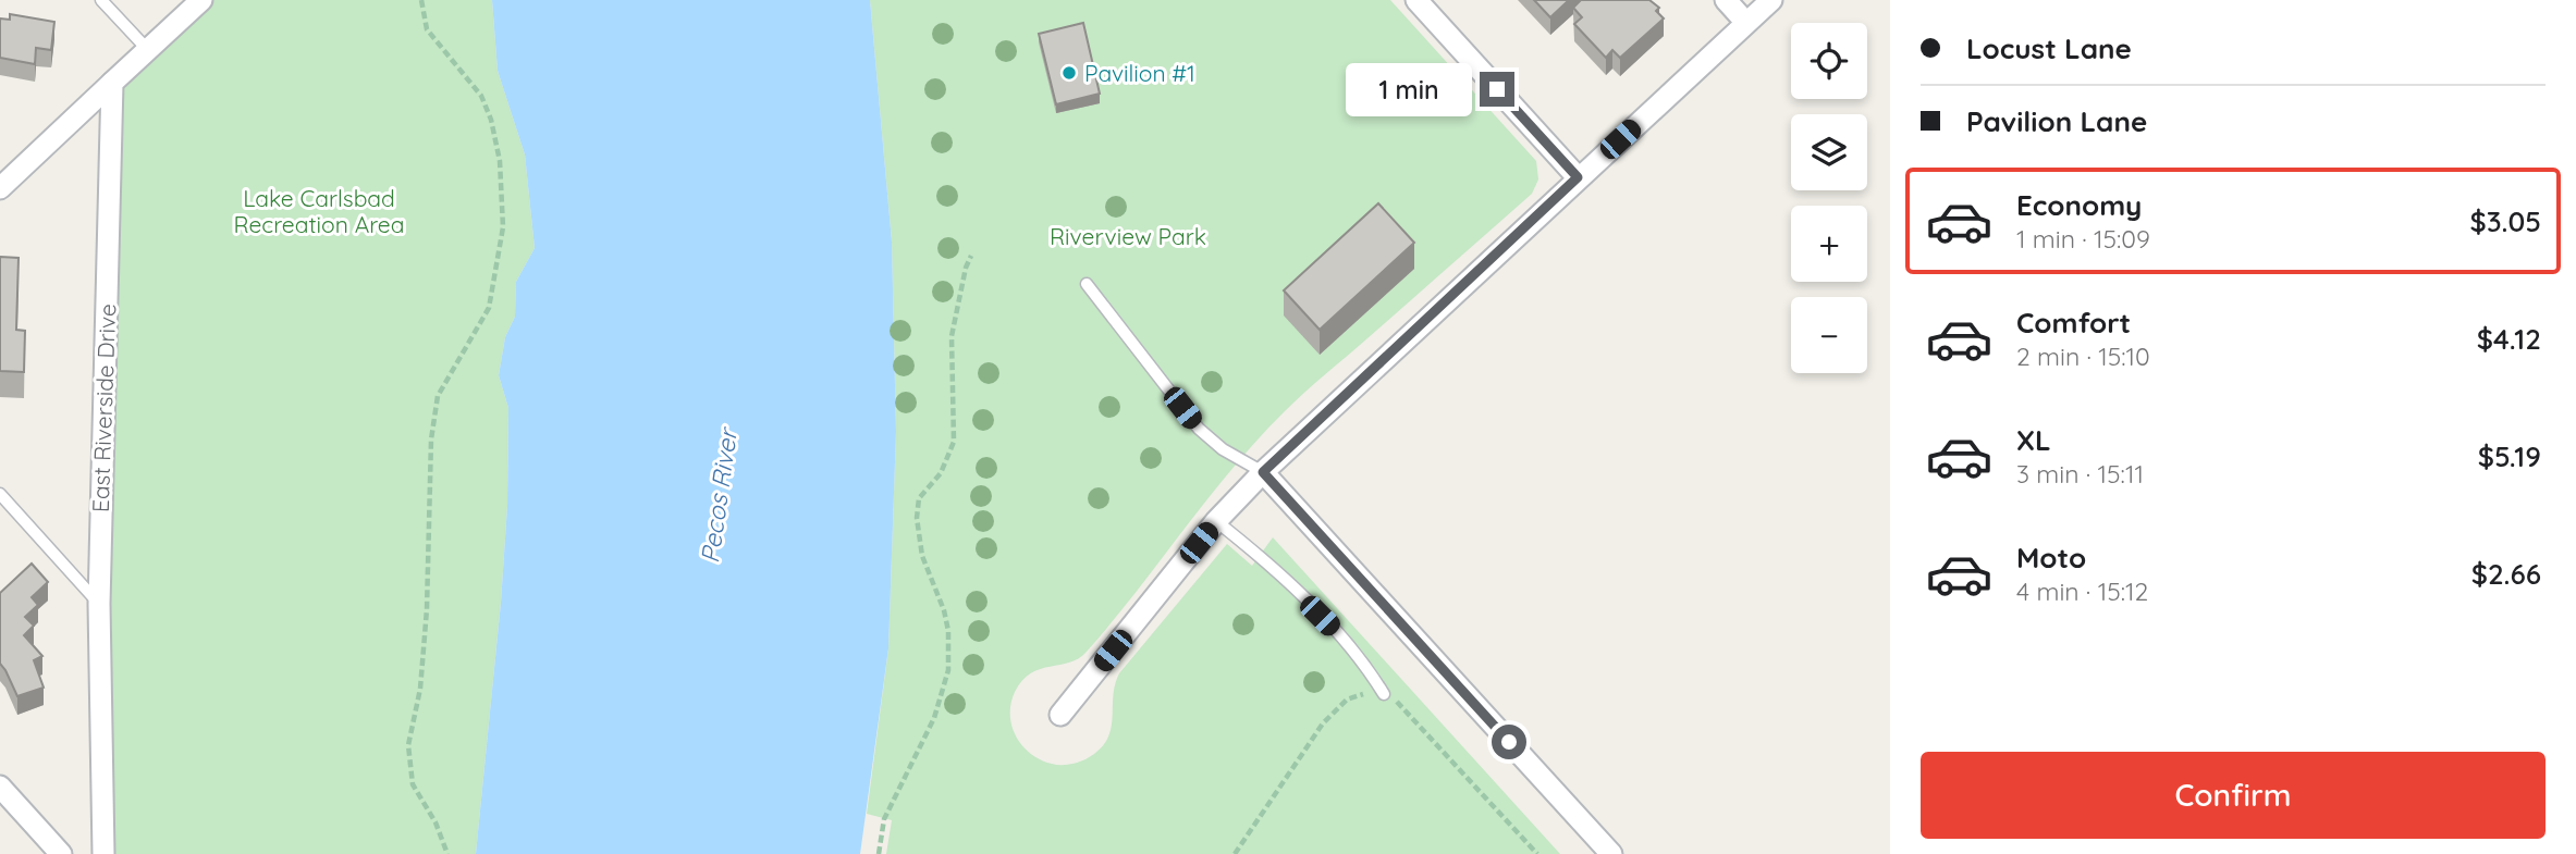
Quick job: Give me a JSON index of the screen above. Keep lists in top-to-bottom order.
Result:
{
  "streets": {
    "street": ["East Riverside Drive"]
  },
  "water": ["Pecos River"],
  "parks": ["Lake Carlsbad Recreation Area", "Riverview Park"],
  "places": ["Pavilion #1"],
  "page": {
    "banner": ["Locust Lane", "Pavilion Lane"],
    "map_buttons": ["+", "−"],
    "bubble": "1 min",
    "list": [
      {
        "name": "Economy",
        "note": "1 min · 15:09",
        "value": "$3.05"
      },
      {
        "name": "Comfort",
        "note": "2 min · 15:10",
        "value": "$4.12"
      },
      {
        "name": "XL",
        "note": "3 min · 15:11",
        "value": "$5.19"
      },
      {
        "name": "Moto",
        "note": "4 min · 15:12",
        "value": "$2.66"
      }
    ],
    "buttons": "Confirm"
  }
}
